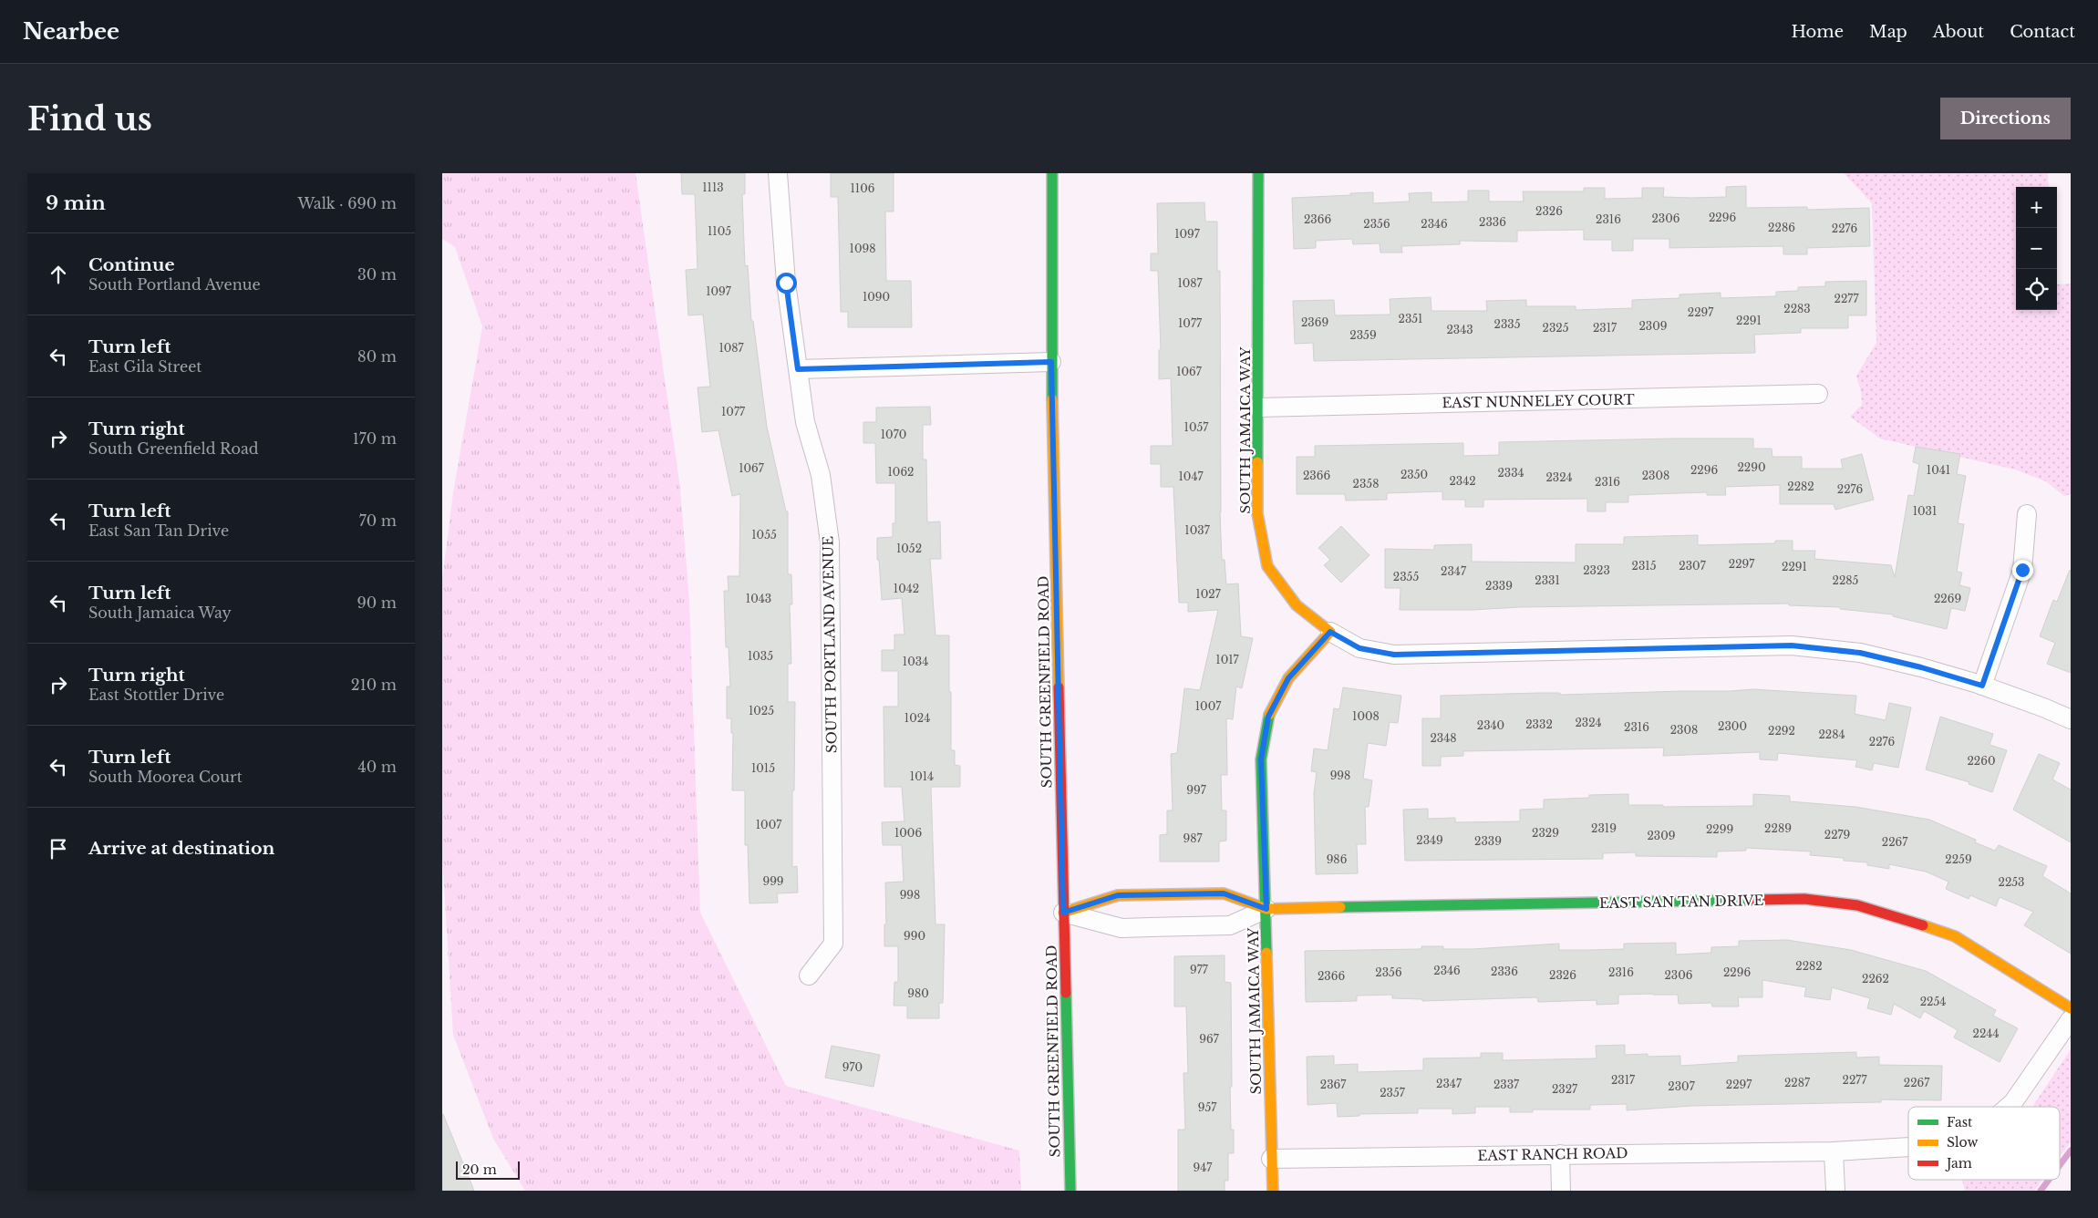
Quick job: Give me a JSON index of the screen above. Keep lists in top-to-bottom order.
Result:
{
  "streets": {
    "street": [
      "EAST NUNNELEY COURT",
      "SOUTH JAMAICA WAY",
      "SOUTH PORTLAND AVENUE",
      "SOUTH GREENFIELD ROAD",
      "EAST SAN TAN DRIVE",
      "EAST RANCH ROAD"
    ]
  },
  "crossings": [
    ["EAST NUNNELEY COURT", "SOUTH JAMAICA WAY"],
    ["SOUTH JAMAICA WAY", "EAST SAN TAN DRIVE"],
    ["SOUTH JAMAICA WAY", "EAST RANCH ROAD"],
    ["SOUTH GREENFIELD ROAD", "EAST SAN TAN DRIVE"]
  ],
  "house_numbers": [
    "1113",
    "1106",
    "2326",
    "2296",
    "2306",
    "2366",
    "2316",
    "2336",
    "2356",
    "2346",
    "2286",
    "2276",
    "1105",
    "1097",
    "1098",
    "1087",
    "1097",
    "1090",
    "2277",
    "2283",
    "2297",
    "2351",
    "2291",
    "2369",
    "1077",
    "2335",
    "2309",
    "2325",
    "2317",
    "2343",
    "2359",
    "1087",
    "1067",
    "1077",
    "1057",
    "1070",
    "2290",
    "1067",
    "2296",
    "1041",
    "1062",
    "2334",
    "2350",
    "2366",
    "2308",
    "1047",
    "2324",
    "2342",
    "2316",
    "2358",
    "2282",
    "2276",
    "1031",
    "1037",
    "1055",
    "1052",
    "2297",
    "2315",
    "2307",
    "2291",
    "2323",
    "2347",
    "2355",
    "2331",
    "2285",
    "2339",
    "1042",
    "1027",
    "1043",
    "2269",
    "1035",
    "1017",
    "1034",
    "1007",
    "1025",
    "1008",
    "1024",
    "2324",
    "2332",
    "2340",
    "2300",
    "2316",
    "2308",
    "2292",
    "2284",
    "2348",
    "2276",
    "2260",
    "1015",
    "998",
    "1014",
    "997",
    "1007",
    "2319",
    "2289",
    "2299",
    "1006",
    "2329",
    "2279",
    "2309",
    "987",
    "2349",
    "2339",
    "2267",
    "986",
    "2259",
    "999",
    "2253",
    "998",
    "990",
    "2282",
    "977",
    "2346",
    "2336",
    "2356",
    "2316",
    "2296",
    "2326",
    "2306",
    "2366",
    "2262",
    "980",
    "2254",
    "2244",
    "967",
    "970",
    "2317",
    "2277",
    "2287",
    "2267",
    "2347",
    "2367",
    "2337",
    "2297",
    "2307",
    "2327",
    "2357",
    "957",
    "947"
  ],
  "legend": ["Fast", "Slow", "Jam"],
  "scale_bar": "20 m",
  "page": {
    "header": "Nearbee",
    "nav": [
      "Home",
      "Map",
      "About",
      "Contact"
    ],
    "buttons": "Directions",
    "title": "Find us",
    "heading": ["9 min", "Walk · 690 m"],
    "map_buttons": ["+", "−"],
    "list": [
      ["Continue", "South Portland Avenue", "30 m"],
      ["Turn left", "East Gila Street", "80 m"],
      ["Turn right", "South Greenfield Road", "170 m"],
      ["Turn left", "East San Tan Drive", "70 m"],
      ["Turn left", "South Jamaica Way", "90 m"],
      ["Turn right", "East Stottler Drive", "210 m"],
      ["Turn left", "South Moorea Court", "40 m"],
      "Arrive at destination"
    ],
    "scale": "20 m"
  }
}
